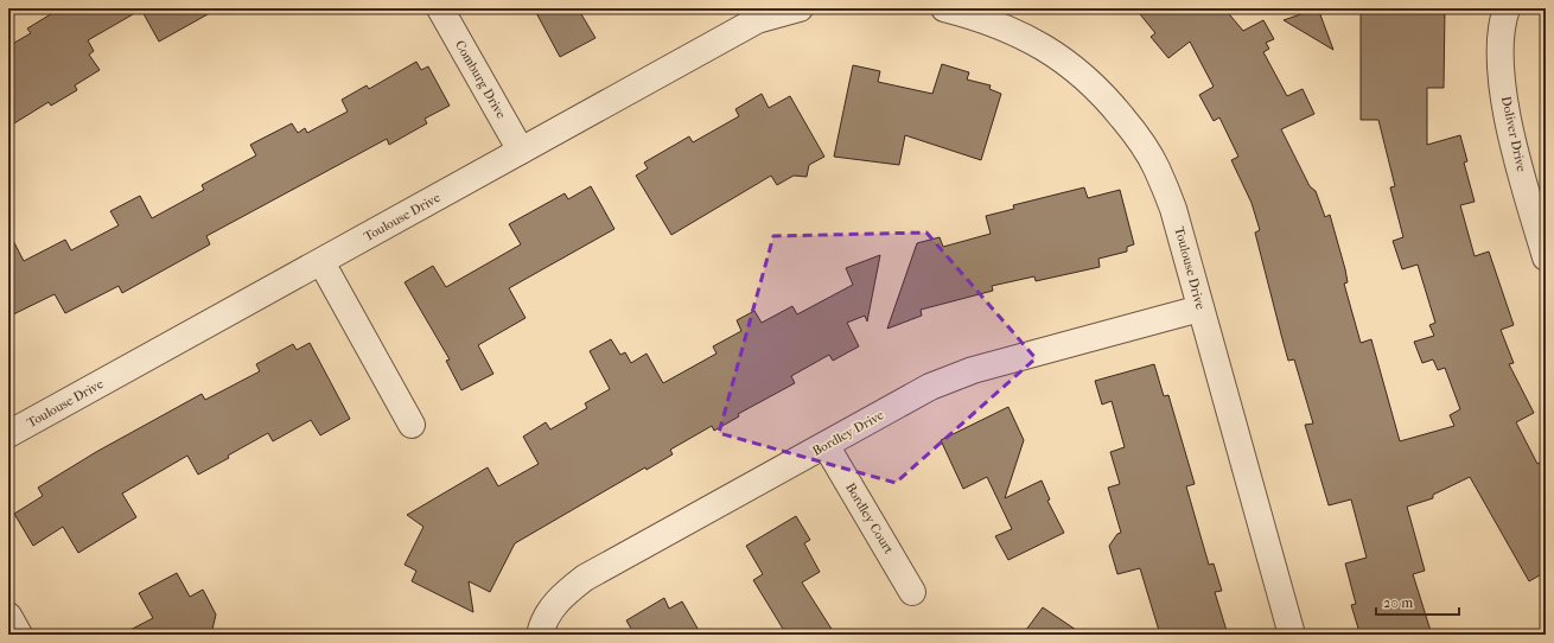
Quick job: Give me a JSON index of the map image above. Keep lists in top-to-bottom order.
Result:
{
  "streets": {
    "street": [
      "Comburg Drive",
      "Doliver Drive",
      "Toulouse Drive",
      "Bordley Drive",
      "Bordley Court"
    ]
  },
  "crossings": [
    ["Comburg Drive", "Toulouse Drive"],
    ["Toulouse Drive", "Bordley Drive"],
    ["Bordley Drive", "Bordley Court"]
  ],
  "scale_bar": "20 m"
}
